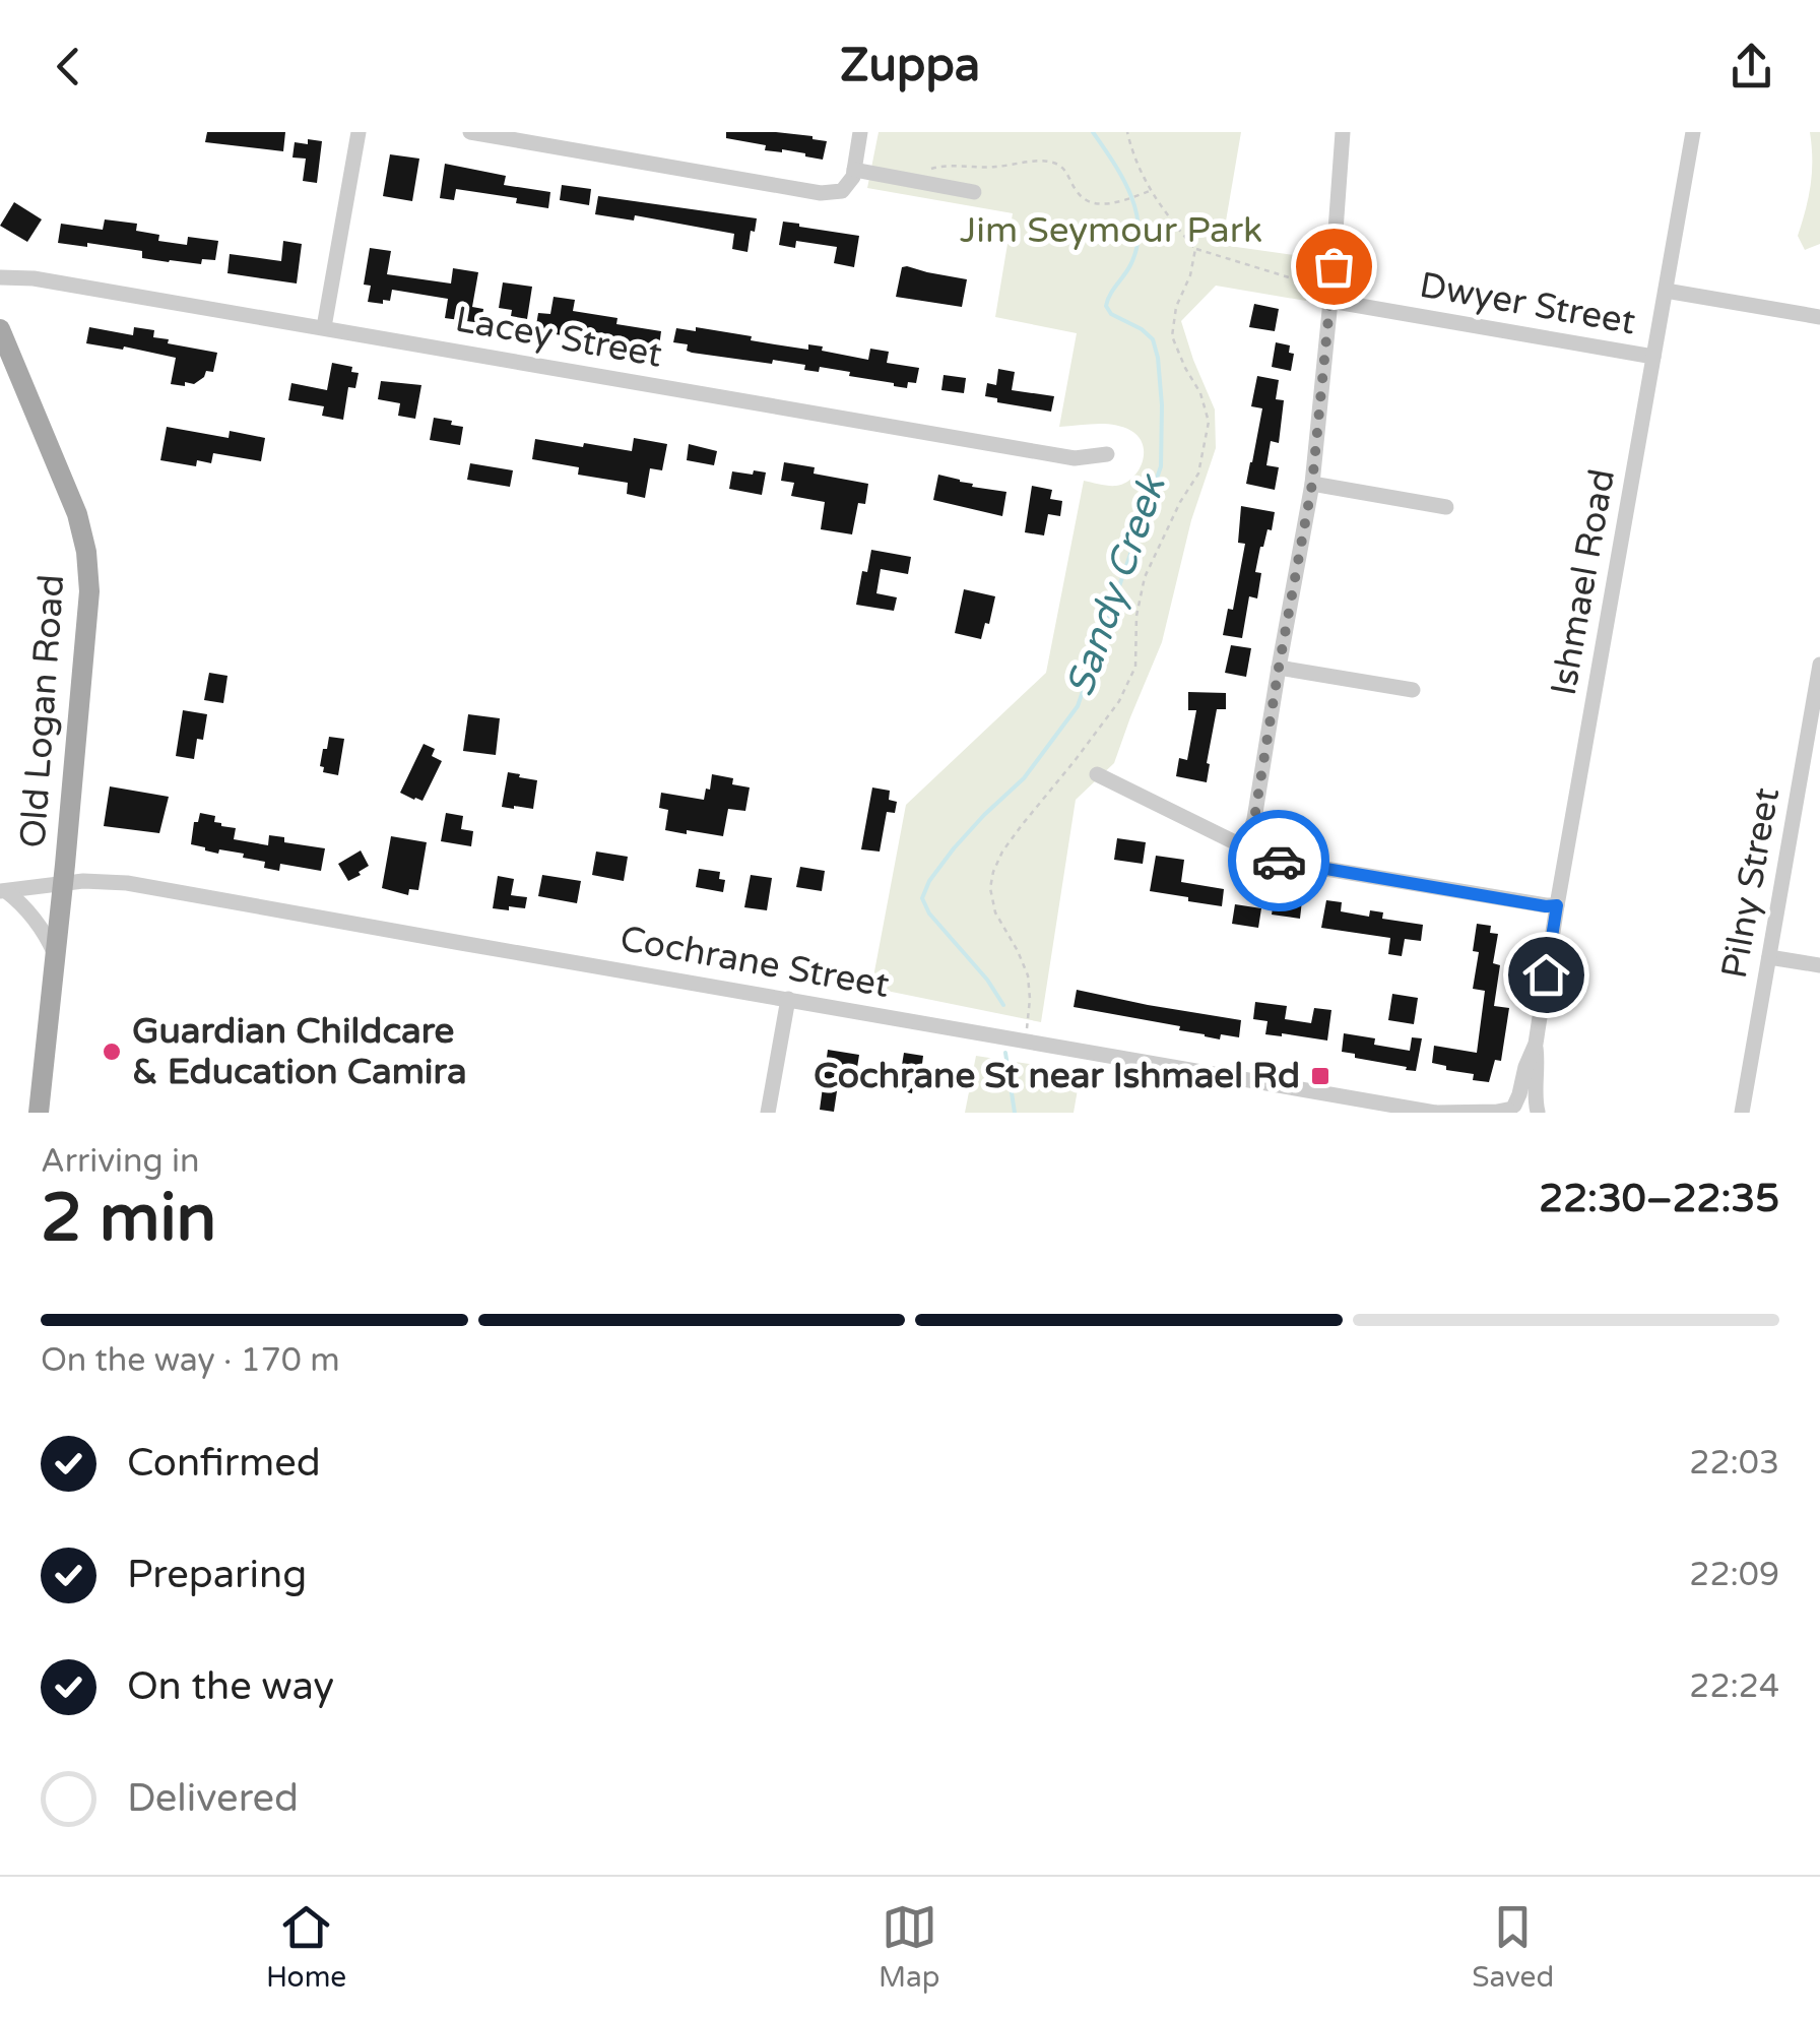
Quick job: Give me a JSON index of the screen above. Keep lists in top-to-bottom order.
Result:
{
  "streets": {
    "main road": ["Old Logan Road"],
    "street": [
      "Dwyer Street",
      "Lacey Street",
      "Ishmael Road",
      "Pilny Street",
      "Cochrane Street"
    ]
  },
  "crossings": [
    ["Dwyer Street", "Ishmael Road"],
    ["Ishmael Road", "Cochrane Street"],
    ["Old Logan Road", "Cochrane Street"]
  ],
  "water": ["Sandy Creek"],
  "parks": ["Jim Seymour Park"],
  "places": {
    "other": ["Guardian Childcare & Education Camira"],
    "transit": ["Cochrane St near Ishmael Rd"]
  },
  "page": {
    "header": "Zuppa",
    "heading": ["2 min", "Arriving in", "22:30–22:35"],
    "bar": "On the way · 170 m",
    "list": [
      ["Confirmed", "22:03"],
      ["Preparing", "22:09"],
      ["On the way", "22:24"],
      "Delivered"
    ],
    "tabs": ["Home", "Map", "Saved"]
  }
}
